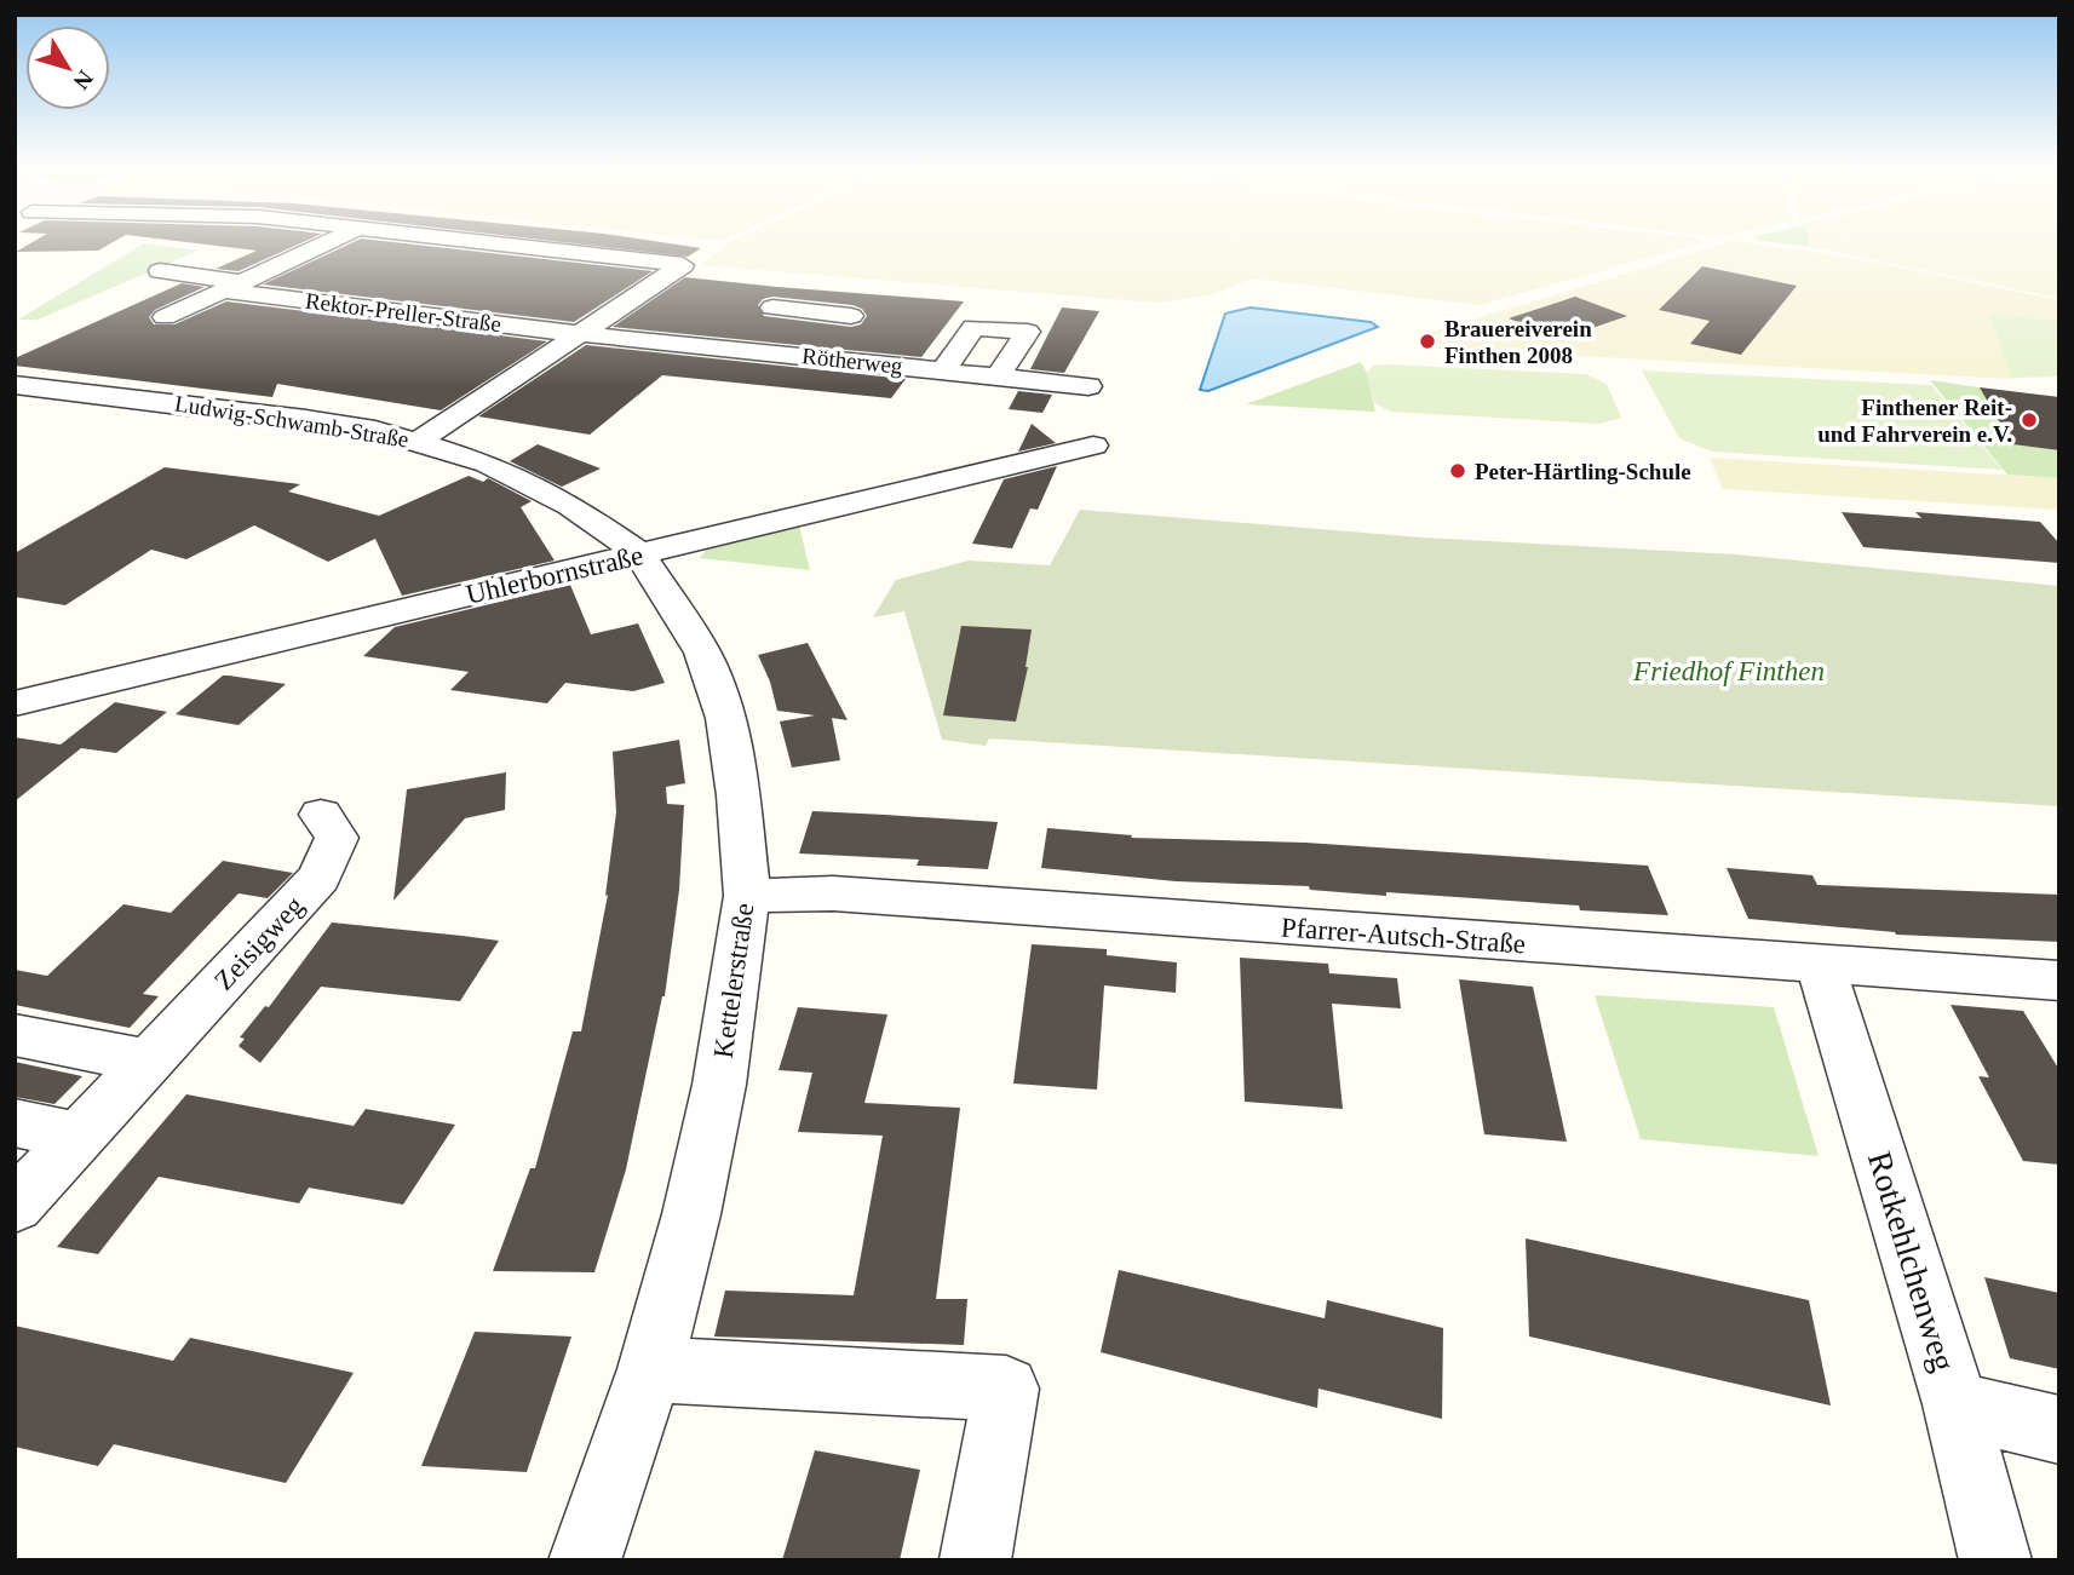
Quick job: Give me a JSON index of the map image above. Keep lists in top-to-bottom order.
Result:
{
  "streets": {
    "street": [
      "Rektor-Preller-Straße",
      "Rötherweg",
      "Ludwig-Schwamb-Straße",
      "Uhlerbornstraße",
      "Pfarrer-Autsch-Straße",
      "Zeisigweg",
      "Kettelerstraße",
      "Rotkehlchenweg"
    ]
  },
  "crossings": [
    ["Rektor-Preller-Straße", "Rötherweg"],
    ["Ludwig-Schwamb-Straße", "Uhlerbornstraße"],
    ["Ludwig-Schwamb-Straße", "Kettelerstraße"],
    ["Uhlerbornstraße", "Kettelerstraße"],
    ["Pfarrer-Autsch-Straße", "Kettelerstraße"],
    ["Pfarrer-Autsch-Straße", "Rotkehlchenweg"]
  ],
  "parks": ["Friedhof Finthen"],
  "places": ["Brauereiverein Finthen 2008", "Finthener Reit- und Fahrverein e.V.", "Peter-Härtling-Schule"],
  "north": "bottom right"
}
